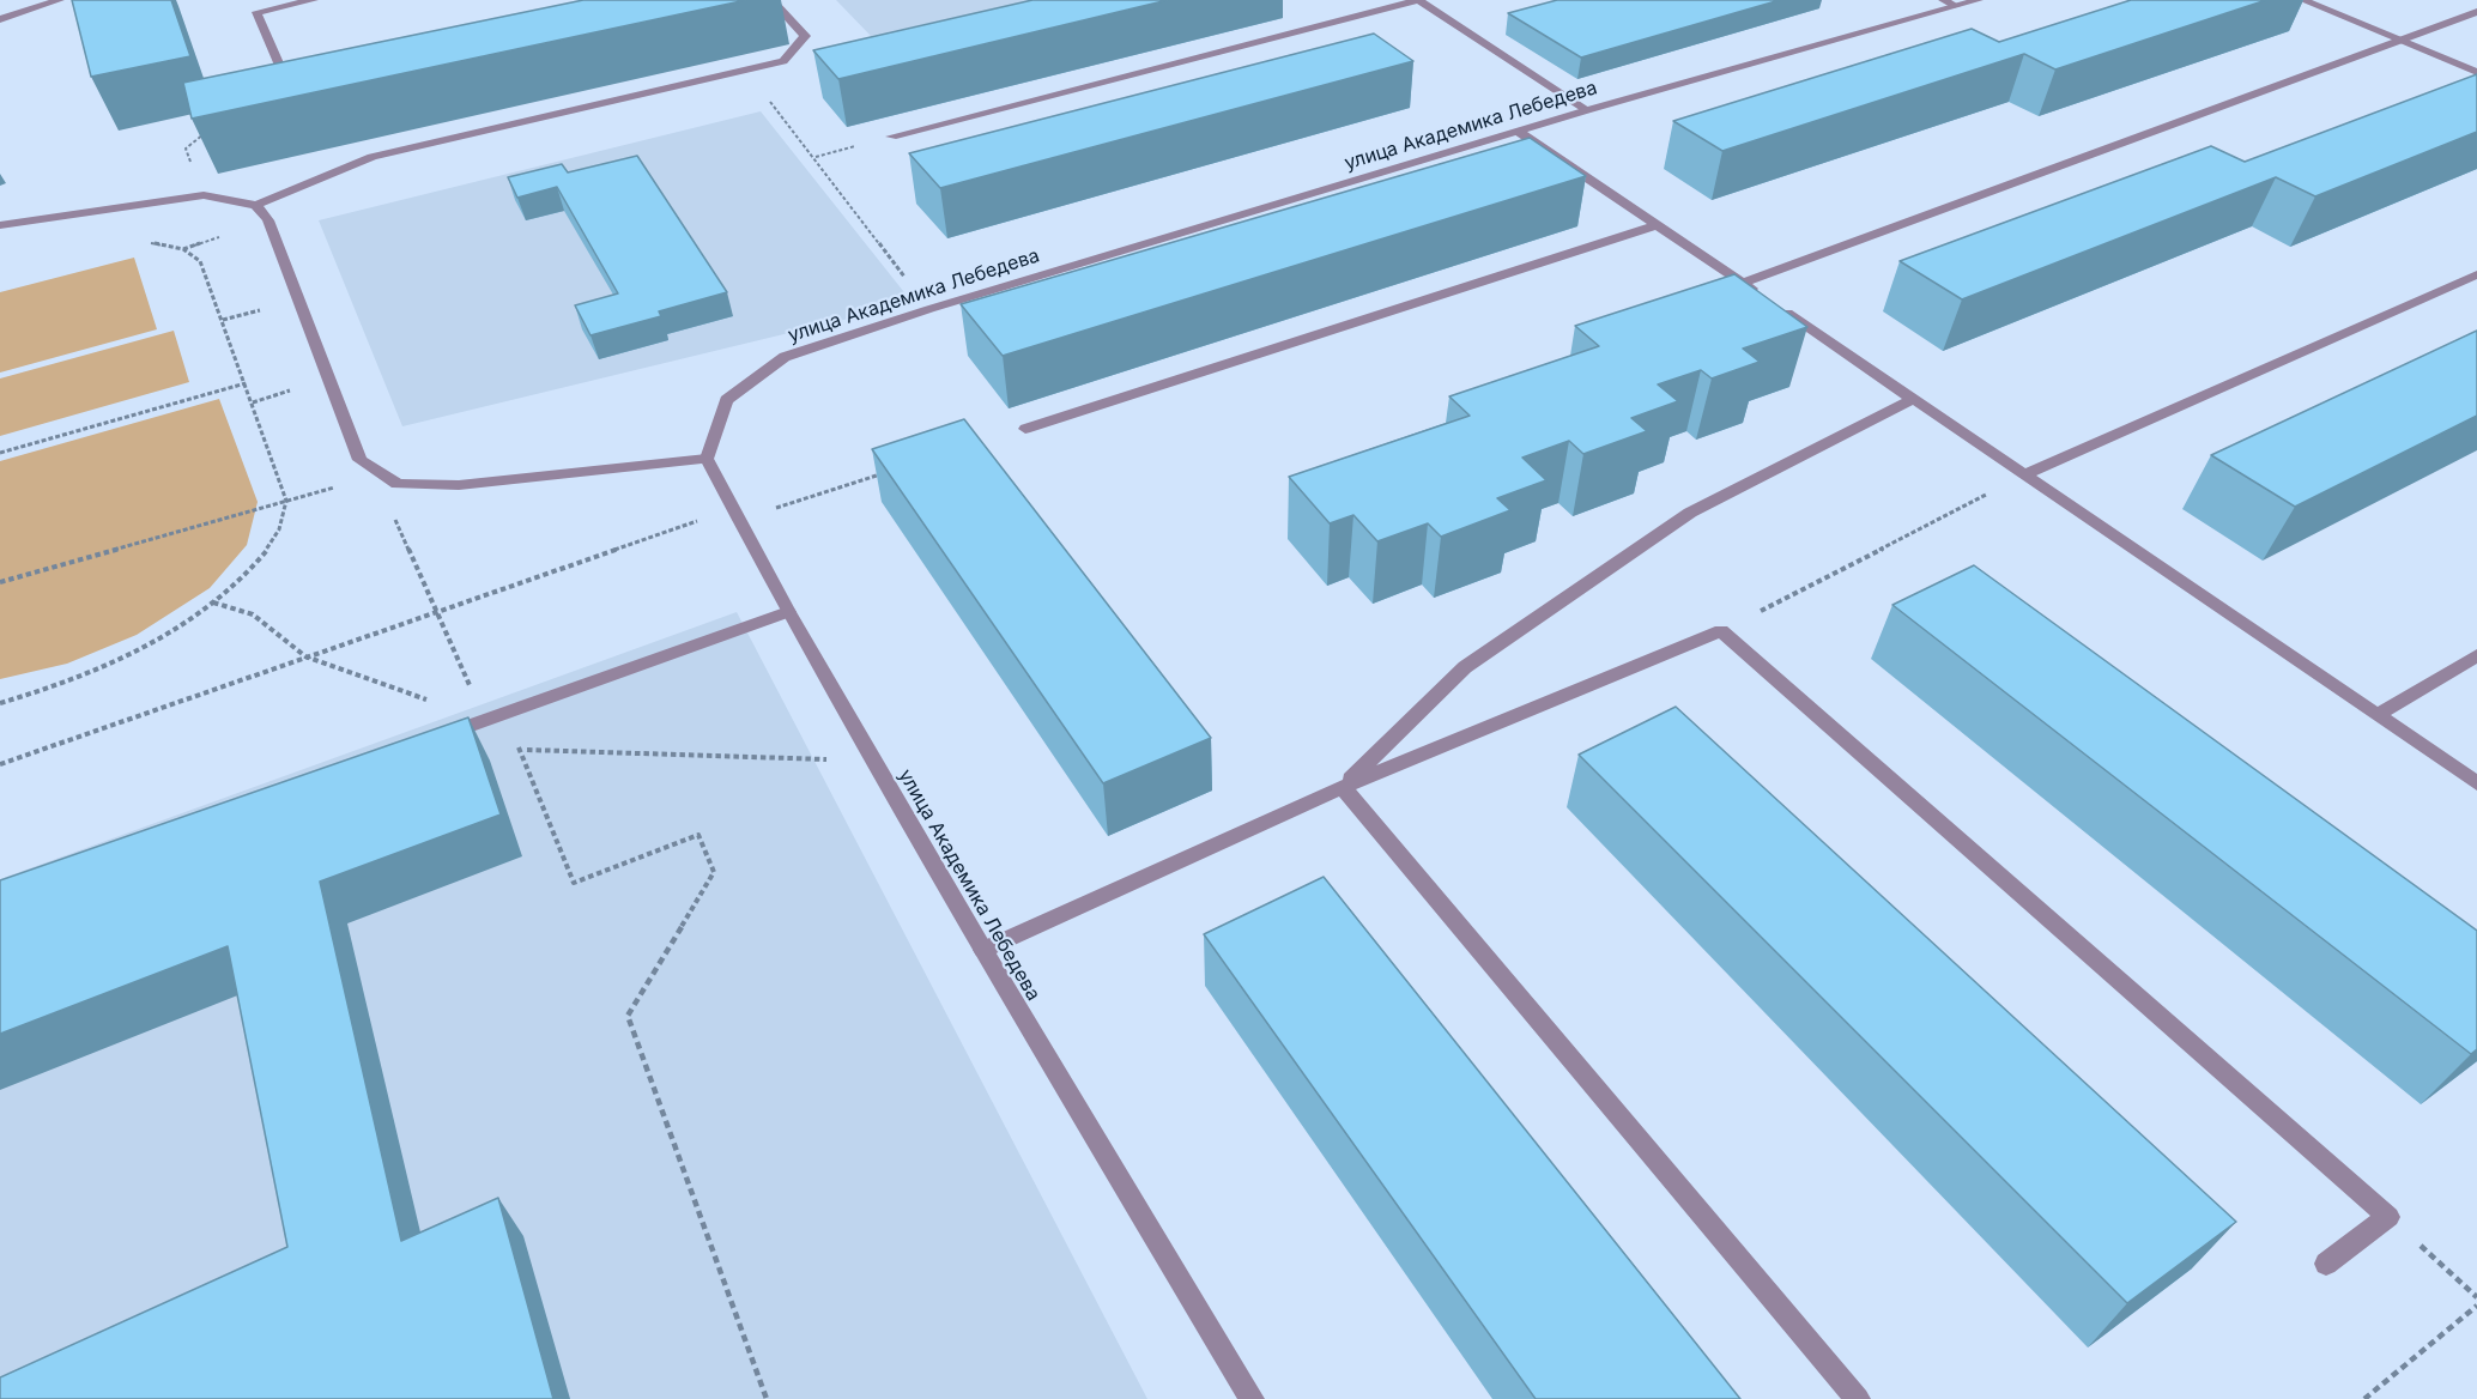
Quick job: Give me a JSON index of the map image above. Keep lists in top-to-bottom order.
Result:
{
  "streets": {
    "street": ["улица Академика Лебедева"]
  }
}
